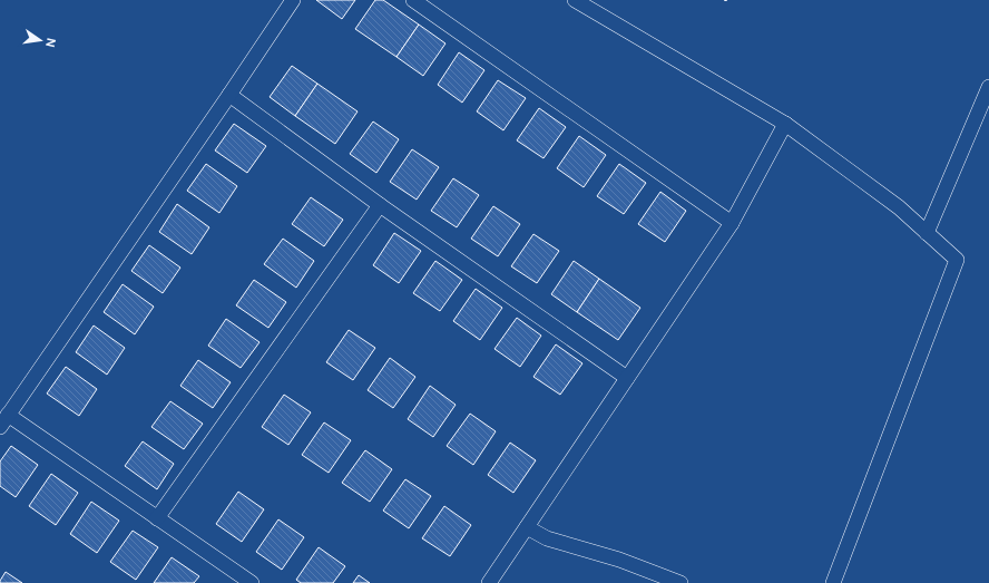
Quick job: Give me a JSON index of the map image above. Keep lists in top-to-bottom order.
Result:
{
  "north": "right"
}
